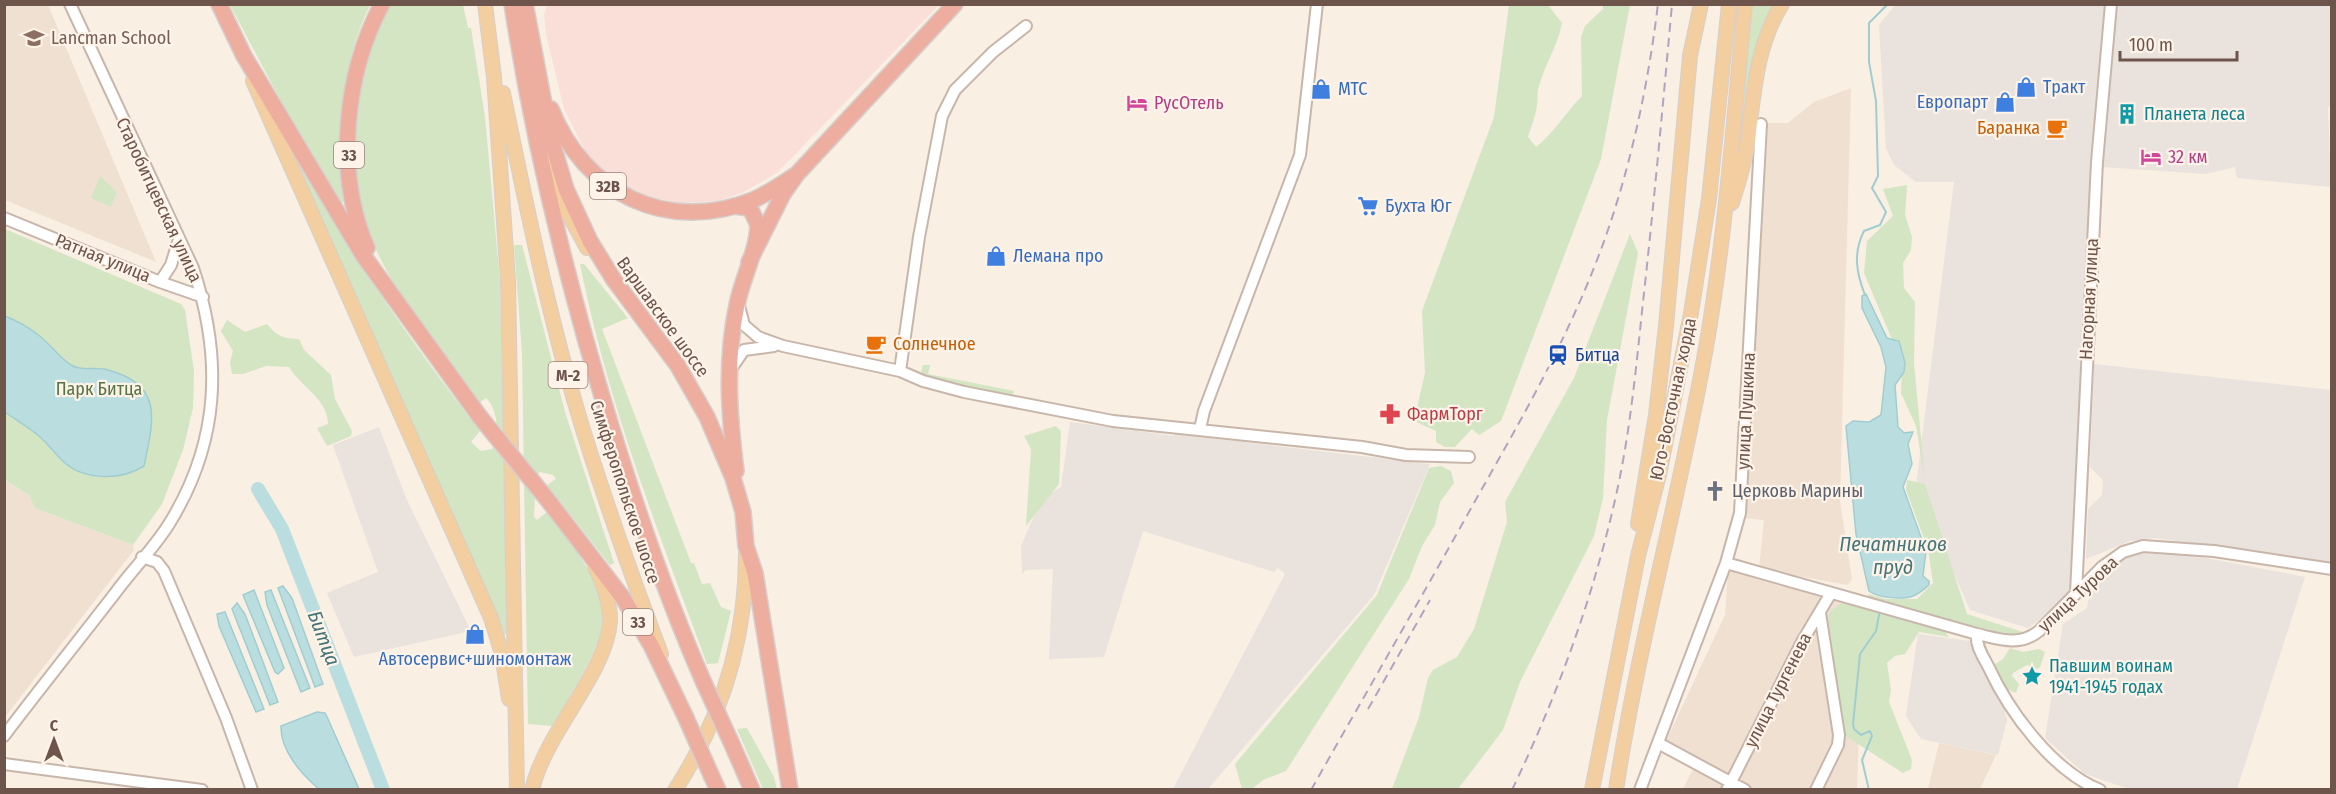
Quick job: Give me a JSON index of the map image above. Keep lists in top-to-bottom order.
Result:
{
  "streets": {
    "highway": [
      "33",
      "32B",
      "Варшавское шоссе",
      "М-2",
      "Симферопольское шоссе"
    ],
    "main road": ["Юго-Восточная хорда"],
    "street": [
      "Старобитцевская улица",
      "Ратная улица",
      "Нагорная улица",
      "улица Пушкина",
      "улица Турова",
      "улица Тургенева"
    ]
  },
  "crossings": [
    ["33", "Симферопольское шоссе"],
    ["32B", "Варшавское шоссе"],
    ["32B", "Симферопольское шоссе"],
    ["Старобитцевская улица", "Ратная улица"],
    ["Нагорная улица", "улица Турова"],
    ["Варшавское шоссе", "Симферопольское шоссе"],
    ["М-2", "Симферопольское шоссе"],
    ["улица Пушкина", "улица Турова"],
    ["улица Турова", "улица Тургенева"]
  ],
  "water": ["Печатников пруд", "Битца"],
  "parks": ["Парк Битца"],
  "places": {
    "school or university": ["Lancman School"],
    "shop": [
      "Тракт",
      "МТС",
      "Европарт",
      "Лемана про",
      "Автосервис+шиномонтаж"
    ],
    "hotel": ["РусОтель", "32 км"],
    "building": ["Планета леса"],
    "cafe": ["Баранка", "Солнечное"],
    "supermarket": ["Бухта Юг"],
    "station": ["Битца"],
    "pharmacy": ["ФармТорг"],
    "church": ["Церковь Марины"],
    "place": ["Павшим воинам 1941-1945 годах"]
  },
  "scale_bar": "100 m",
  "north": "top"
}
